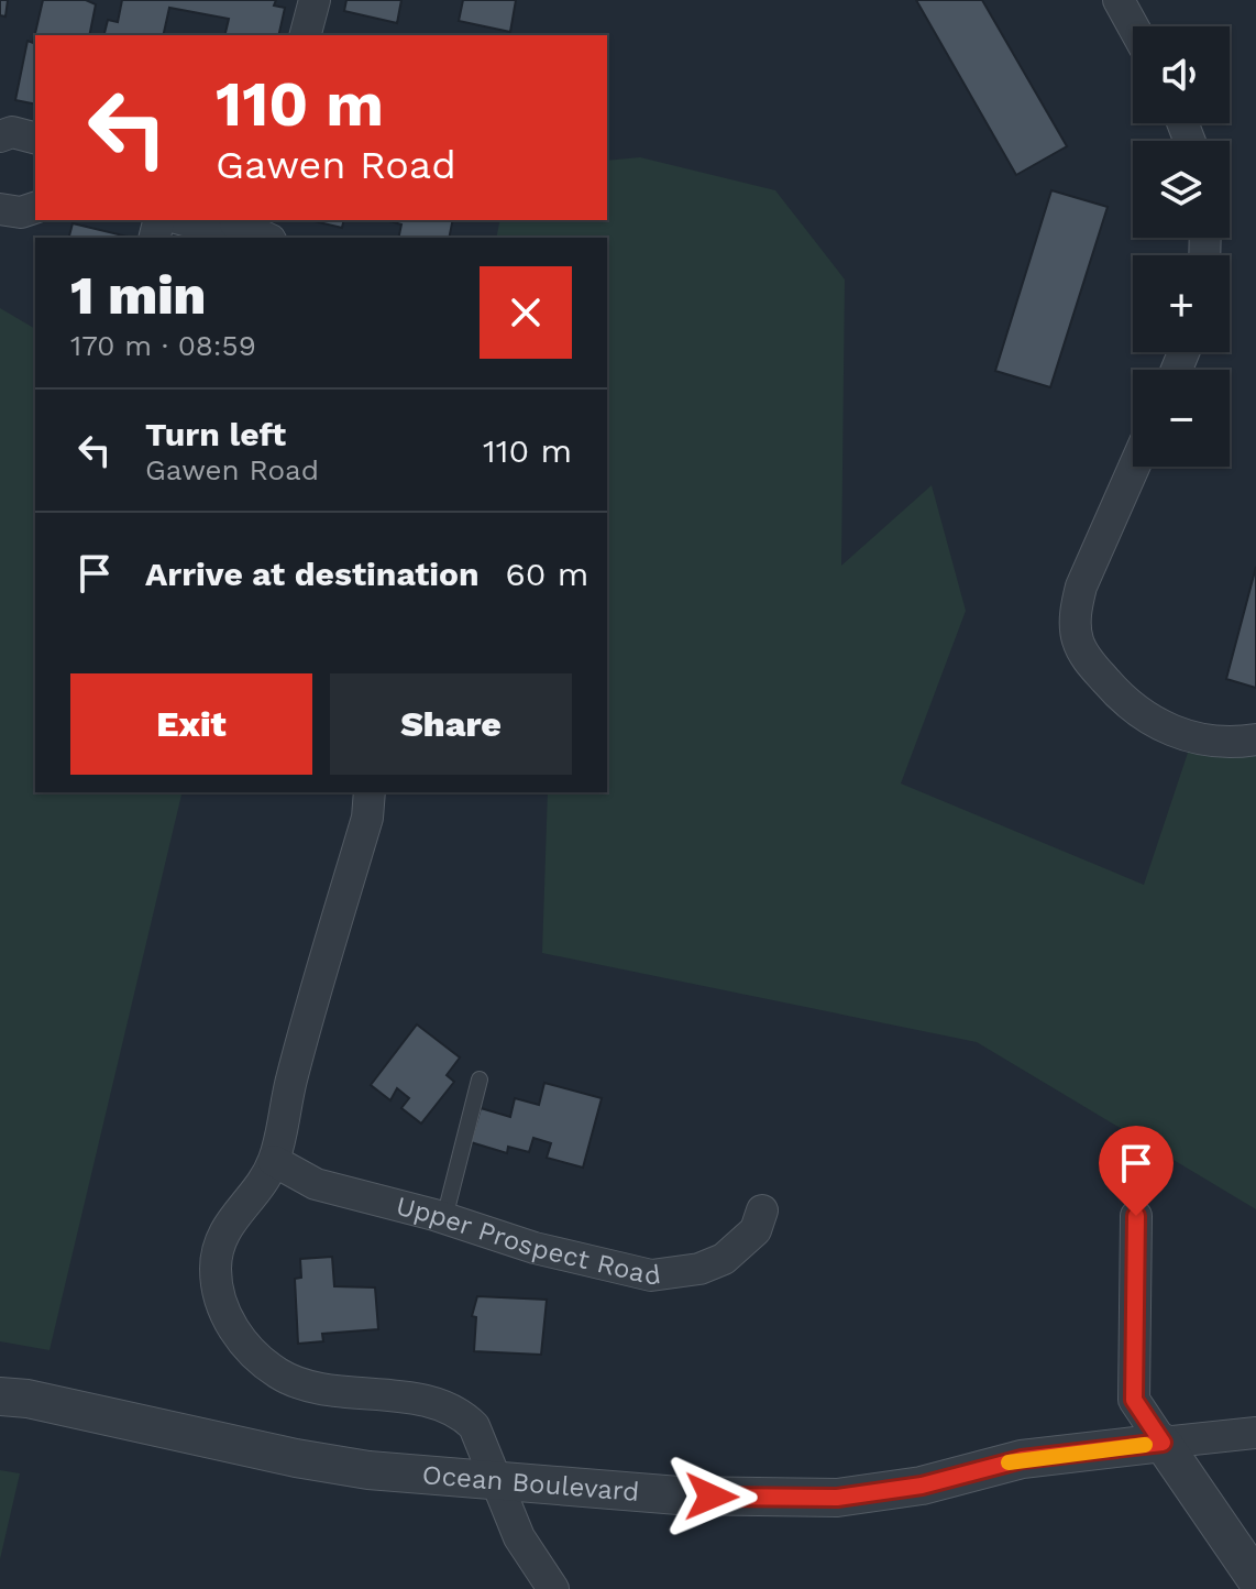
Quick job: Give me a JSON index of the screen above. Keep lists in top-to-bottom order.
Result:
{
  "streets": {
    "street": ["Upper Prospect Road", "Ocean Boulevard"]
  },
  "page": {
    "map_buttons": ["+", "−"],
    "turn": ["110 m", "Gawen Road"],
    "heading": ["1 min", "170 m · 08:59"],
    "list": [
      {
        "name": "Turn left",
        "note": "Gawen Road",
        "value": "110 m"
      },
      {
        "name": "Arrive at destination",
        "value": "60 m"
      }
    ],
    "buttons": ["Exit", "Share"]
  }
}
